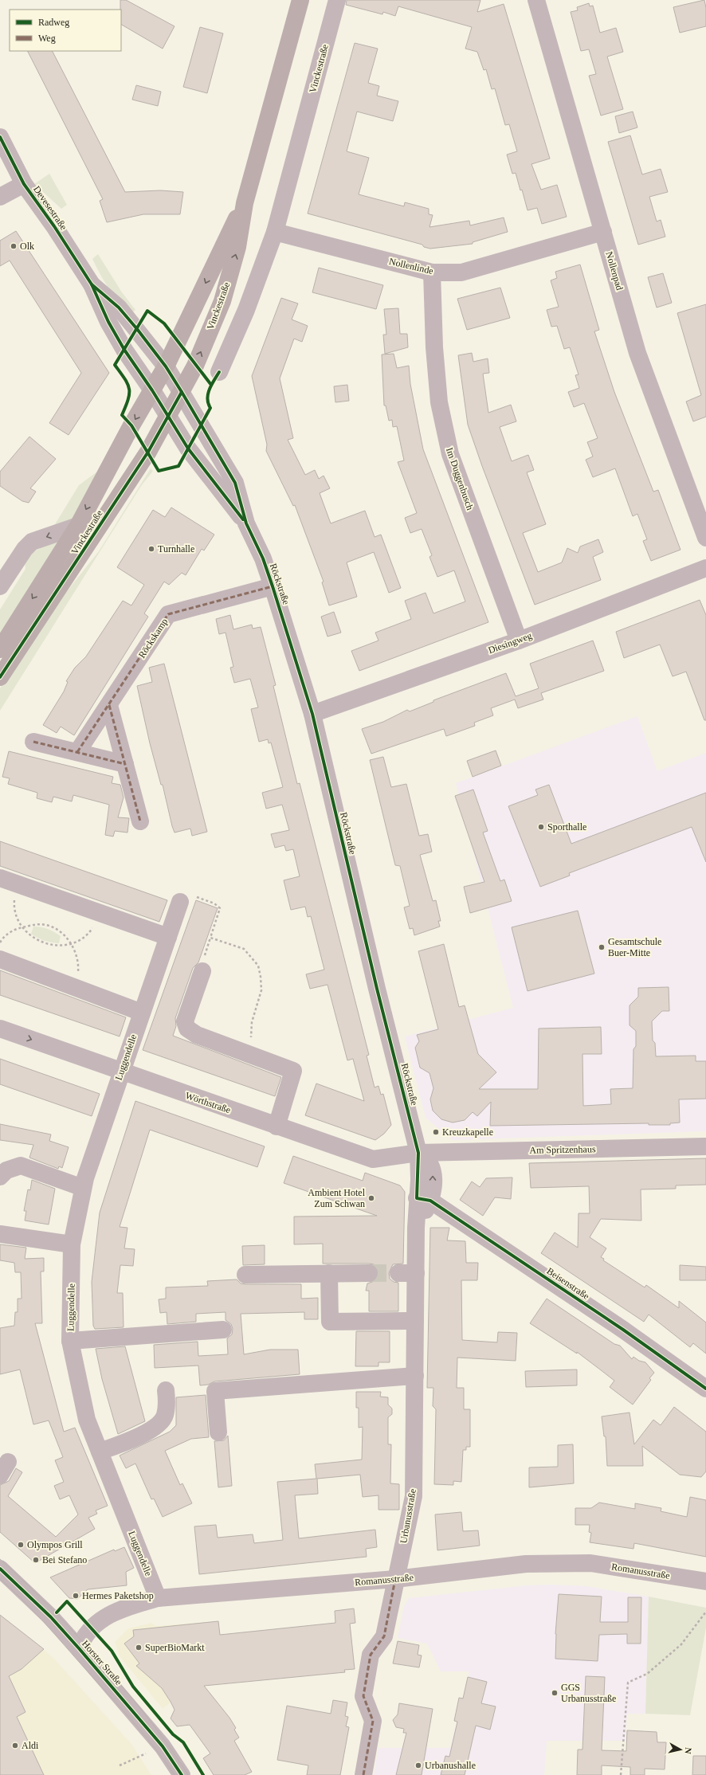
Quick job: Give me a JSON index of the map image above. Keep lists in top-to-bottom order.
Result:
{
  "streets": {
    "main road": ["Vinckestraße"],
    "street": [
      "Devesestraße",
      "Nollenlinde",
      "Nollenpad",
      "Im Duggenbusch",
      "Röckstraße",
      "Röckskamp",
      "Diesingweg",
      "Luggendelle",
      "Wörthstraße",
      "Am Spritzenhaus",
      "Beisenstraße",
      "Urbanusstraße",
      "Romanusstraße",
      "Horster Straße"
    ]
  },
  "crossings": [
    ["Vinckestraße", "Devesestraße"],
    ["Vinckestraße", "Nollenlinde"],
    ["Vinckestraße", "Röckstraße"],
    ["Devesestraße", "Röckstraße"],
    ["Nollenlinde", "Nollenpad"],
    ["Nollenlinde", "Im Duggenbusch"],
    ["Im Duggenbusch", "Diesingweg"],
    ["Röckstraße", "Röckskamp"],
    ["Röckstraße", "Diesingweg"],
    ["Röckstraße", "Wörthstraße"],
    ["Röckstraße", "Am Spritzenhaus"],
    ["Röckstraße", "Urbanusstraße"],
    ["Luggendelle", "Wörthstraße"],
    ["Luggendelle", "Romanusstraße"],
    ["Wörthstraße", "Am Spritzenhaus"],
    ["Wörthstraße", "Urbanusstraße"],
    ["Am Spritzenhaus", "Urbanusstraße"],
    ["Beisenstraße", "Urbanusstraße"],
    ["Urbanusstraße", "Romanusstraße"],
    ["Romanusstraße", "Horster Straße"]
  ],
  "places": [
    "Olk",
    "Turnhalle",
    "Sporthalle",
    "Gesamtschule Buer-Mitte",
    "Kreuzkapelle",
    "Ambient Hotel Zum Schwan",
    "Olympos Grill",
    "Bei Stefano",
    "Hermes Paketshop",
    "SuperBioMarkt",
    "GGS Urbanusstraße",
    "Aldi",
    "Urbanushalle"
  ],
  "legend": ["Radweg", "Weg"],
  "north": "right"
}
